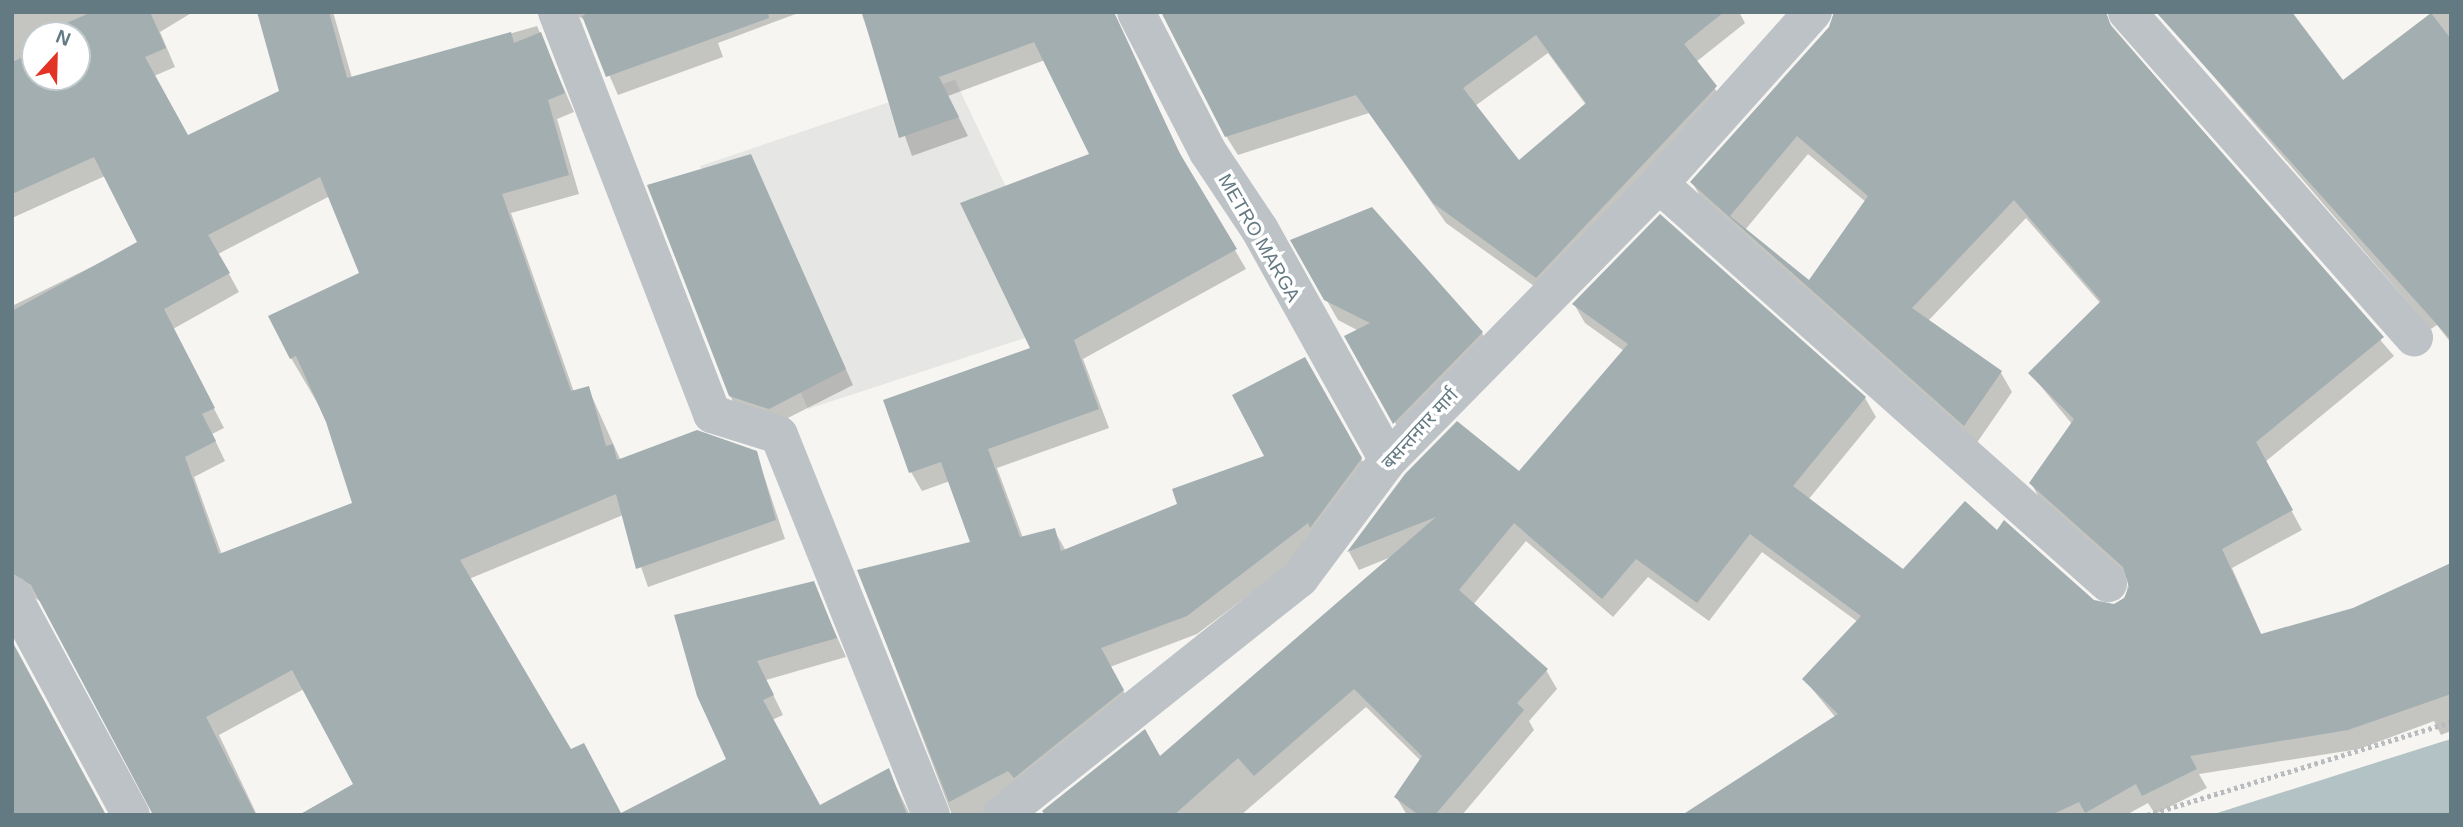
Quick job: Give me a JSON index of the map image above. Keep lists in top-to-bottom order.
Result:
{
  "streets": {
    "street": ["METRO MARGA", "बसन्तनगर मार्ग"]
  },
  "crossings": [
    ["METRO MARGA", "बसन्तनगर मार्ग"]
  ],
  "north": "top"
}
